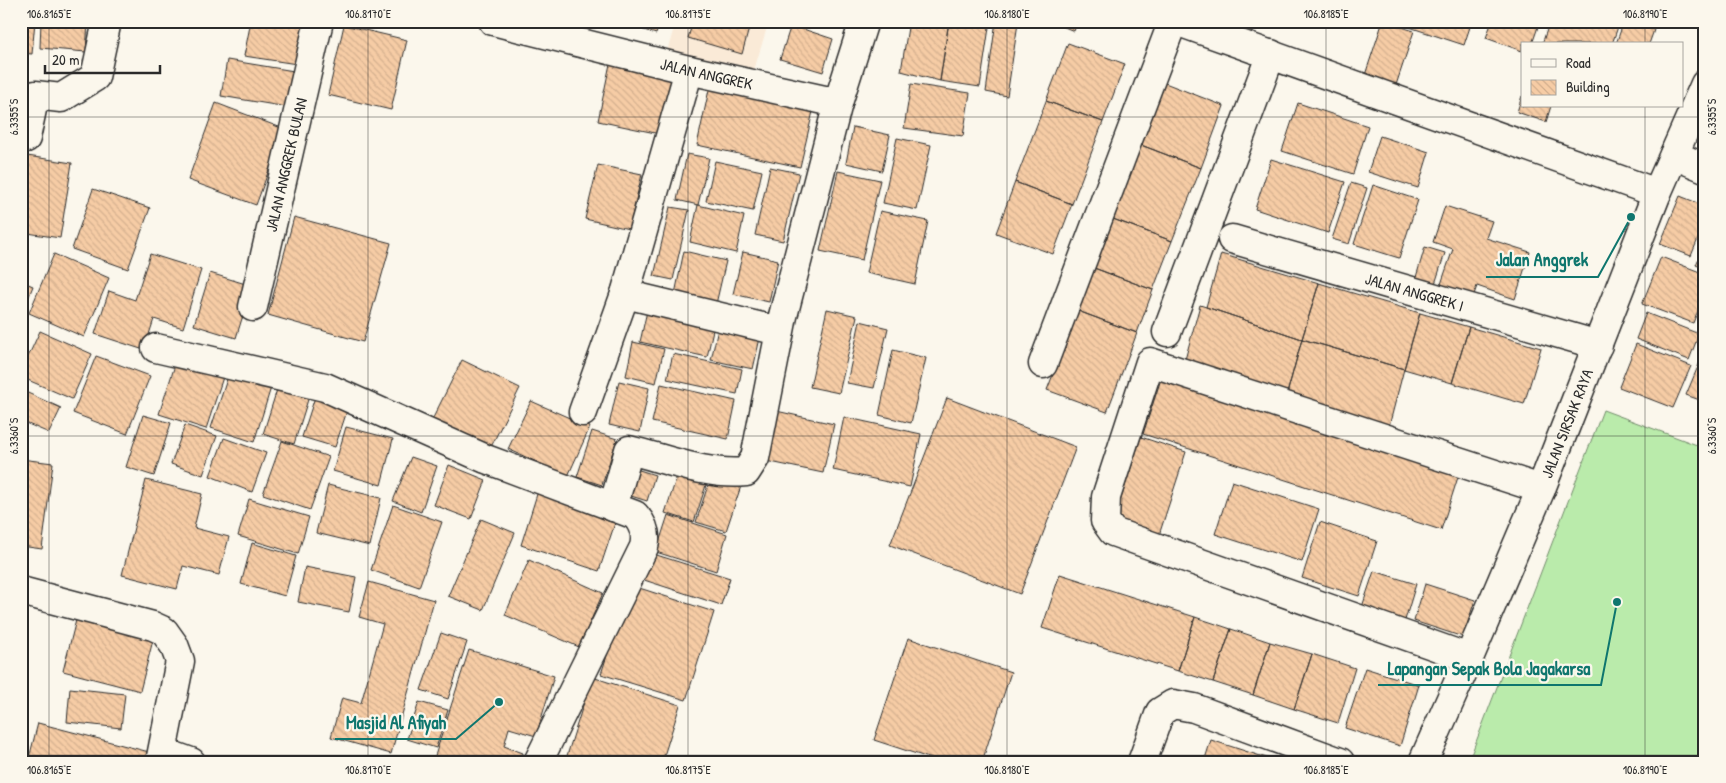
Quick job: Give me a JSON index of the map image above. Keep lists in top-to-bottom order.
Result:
{
  "streets": {
    "street": [
      "JALAN ANGGREK",
      "JALAN ANGGREK BULAN",
      "JALAN ANGGREK I",
      "JALAN SIRSAK RAYA"
    ]
  },
  "crossings": [
    ["JALAN ANGGREK I", "JALAN SIRSAK RAYA"]
  ],
  "places": ["Jalan Anggrek", "Lapangan Sepak Bola Jagakarsa", "Masjid Al Afiyah"],
  "legend": ["Road", "Building"],
  "scale_bar": "20 m",
  "coordinates": [
    "106.8165°E",
    "106.8170°E",
    "106.8175°E",
    "106.8180°E",
    "106.8185°E",
    "106.8190°E",
    "6.3355°S",
    "6.3360°S"
  ]
}
